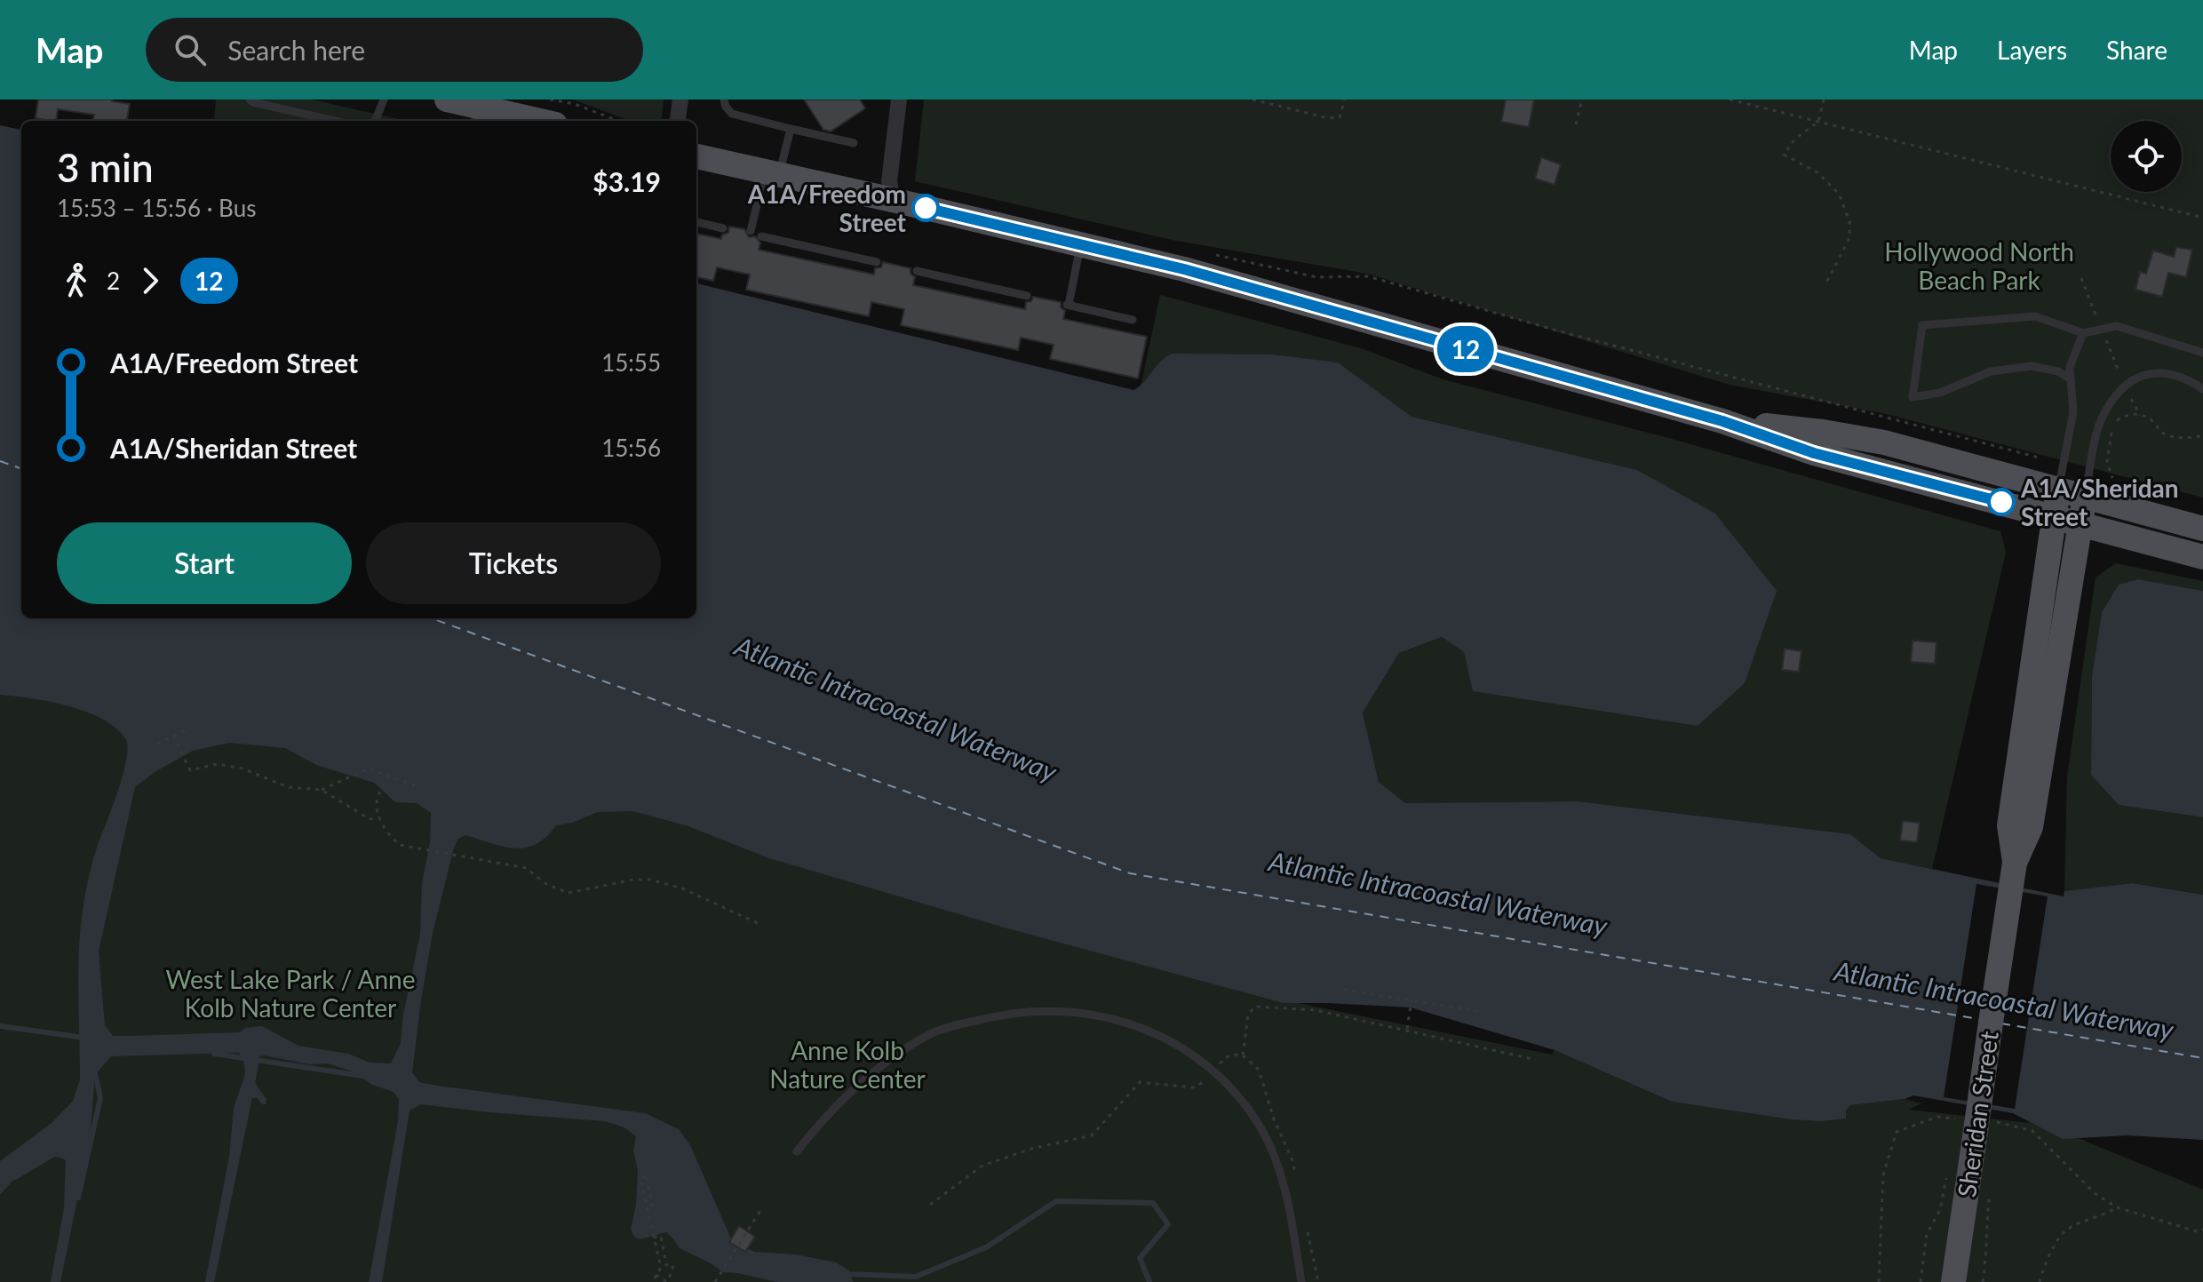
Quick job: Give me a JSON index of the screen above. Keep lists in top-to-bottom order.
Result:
{
  "streets": {
    "main road": ["Sheridan Street"]
  },
  "water": ["Atlantic Intracoastal Waterway"],
  "parks": ["Hollywood North Beach Park", "West Lake Park / Anne Kolb Nature Center", "Anne Kolb Nature Center"],
  "places": ["A1A/Freedom Street", "A1A/Sheridan Street"],
  "lines": ["bus line 12"],
  "page": {
    "header": "Map",
    "search": "Search here",
    "nav": ["Map", "Layers", "Share"],
    "on_map": "12",
    "heading": ["3 min", "15:53 – 15:56 · Bus", "$3.19"],
    "legs": ["2", "12"],
    "list": [
      {
        "name": "A1A/Freedom Street",
        "value": "15:55"
      },
      {
        "name": "A1A/Sheridan Street",
        "value": "15:56"
      }
    ],
    "buttons": ["Start", "Tickets"]
  }
}
